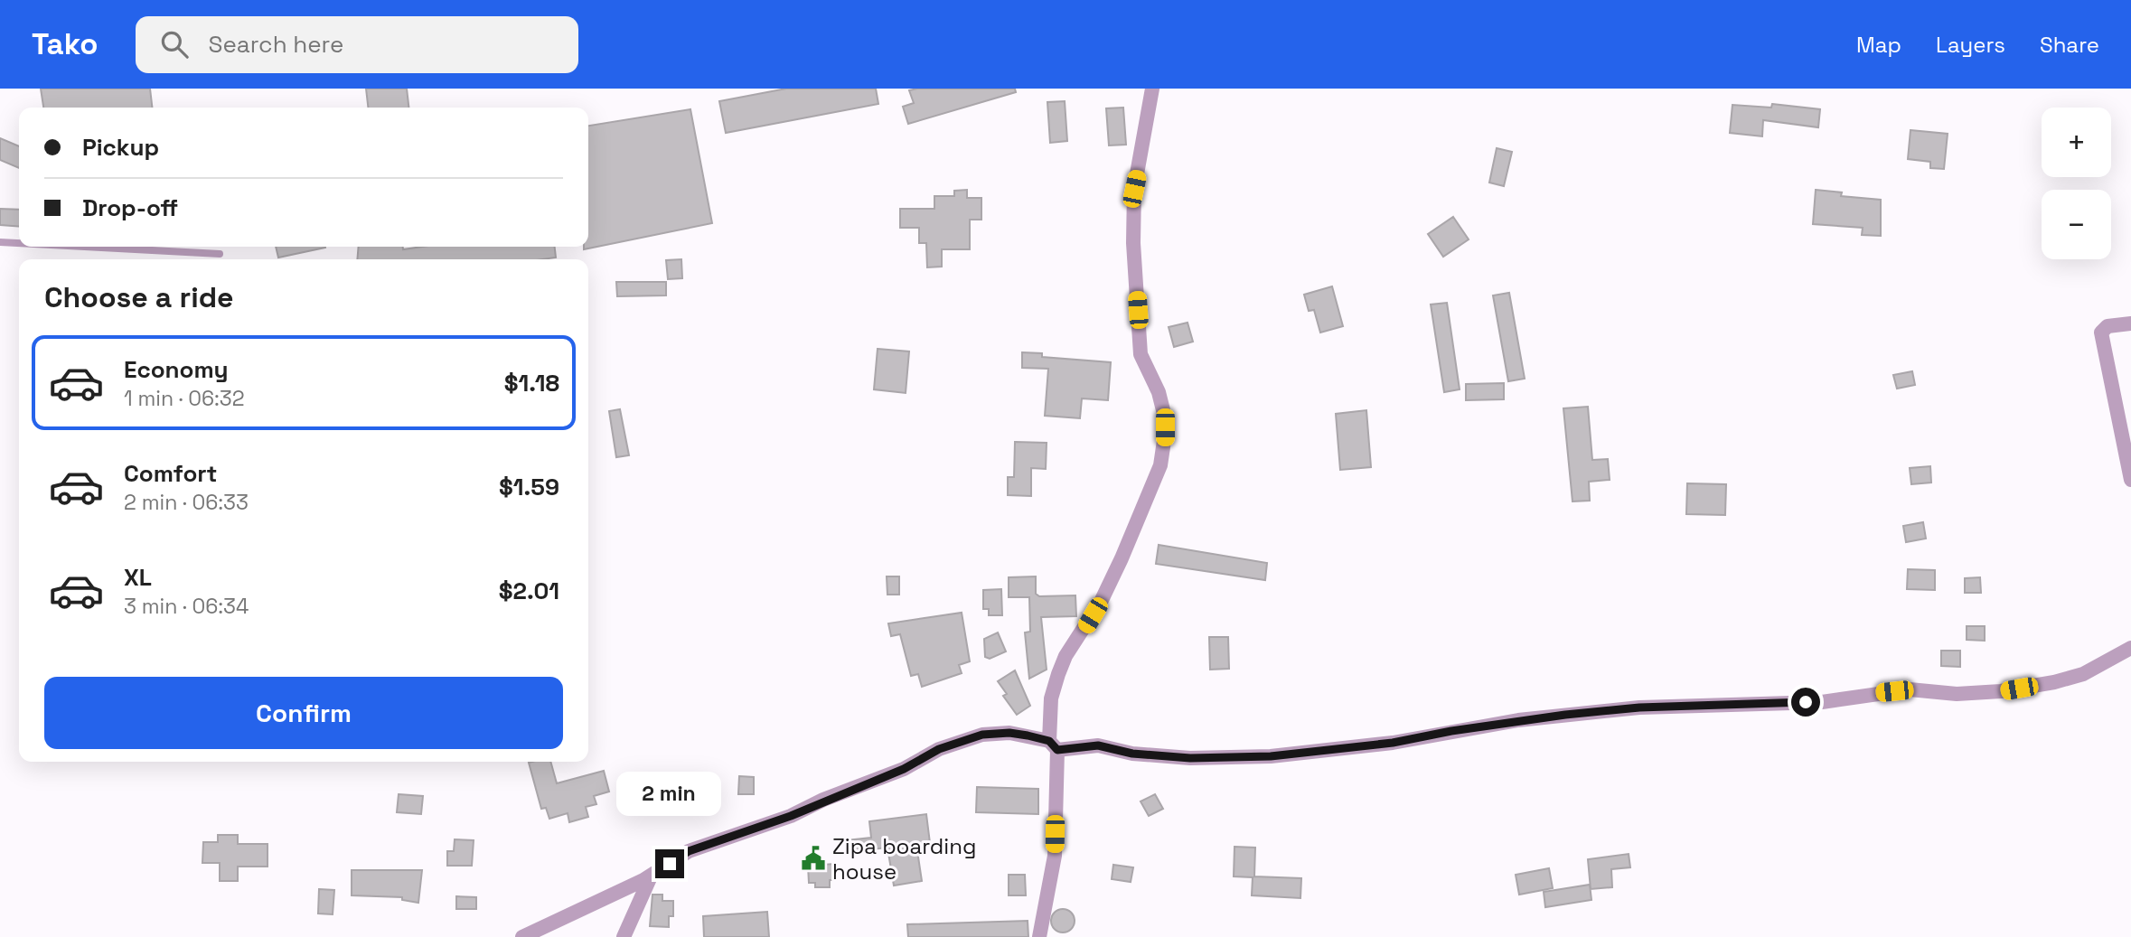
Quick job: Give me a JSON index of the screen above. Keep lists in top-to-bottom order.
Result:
{
  "places": {
    "public building": ["Zipa boarding house"]
  },
  "page": {
    "header": "Tako",
    "search": "Search here",
    "nav": ["Map", "Layers", "Share"],
    "map_buttons": ["+", "−"],
    "banner": ["Pickup", "Drop-off"],
    "heading": "Choose a ride",
    "list": [
      {
        "name": "Economy",
        "note": "1 min · 06:32",
        "value": "$1.18"
      },
      {
        "name": "Comfort",
        "note": "2 min · 06:33",
        "value": "$1.59"
      },
      {
        "name": "XL",
        "note": "3 min · 06:34",
        "value": "$2.01"
      }
    ],
    "buttons": "Confirm",
    "bubble": "2 min"
  }
}
